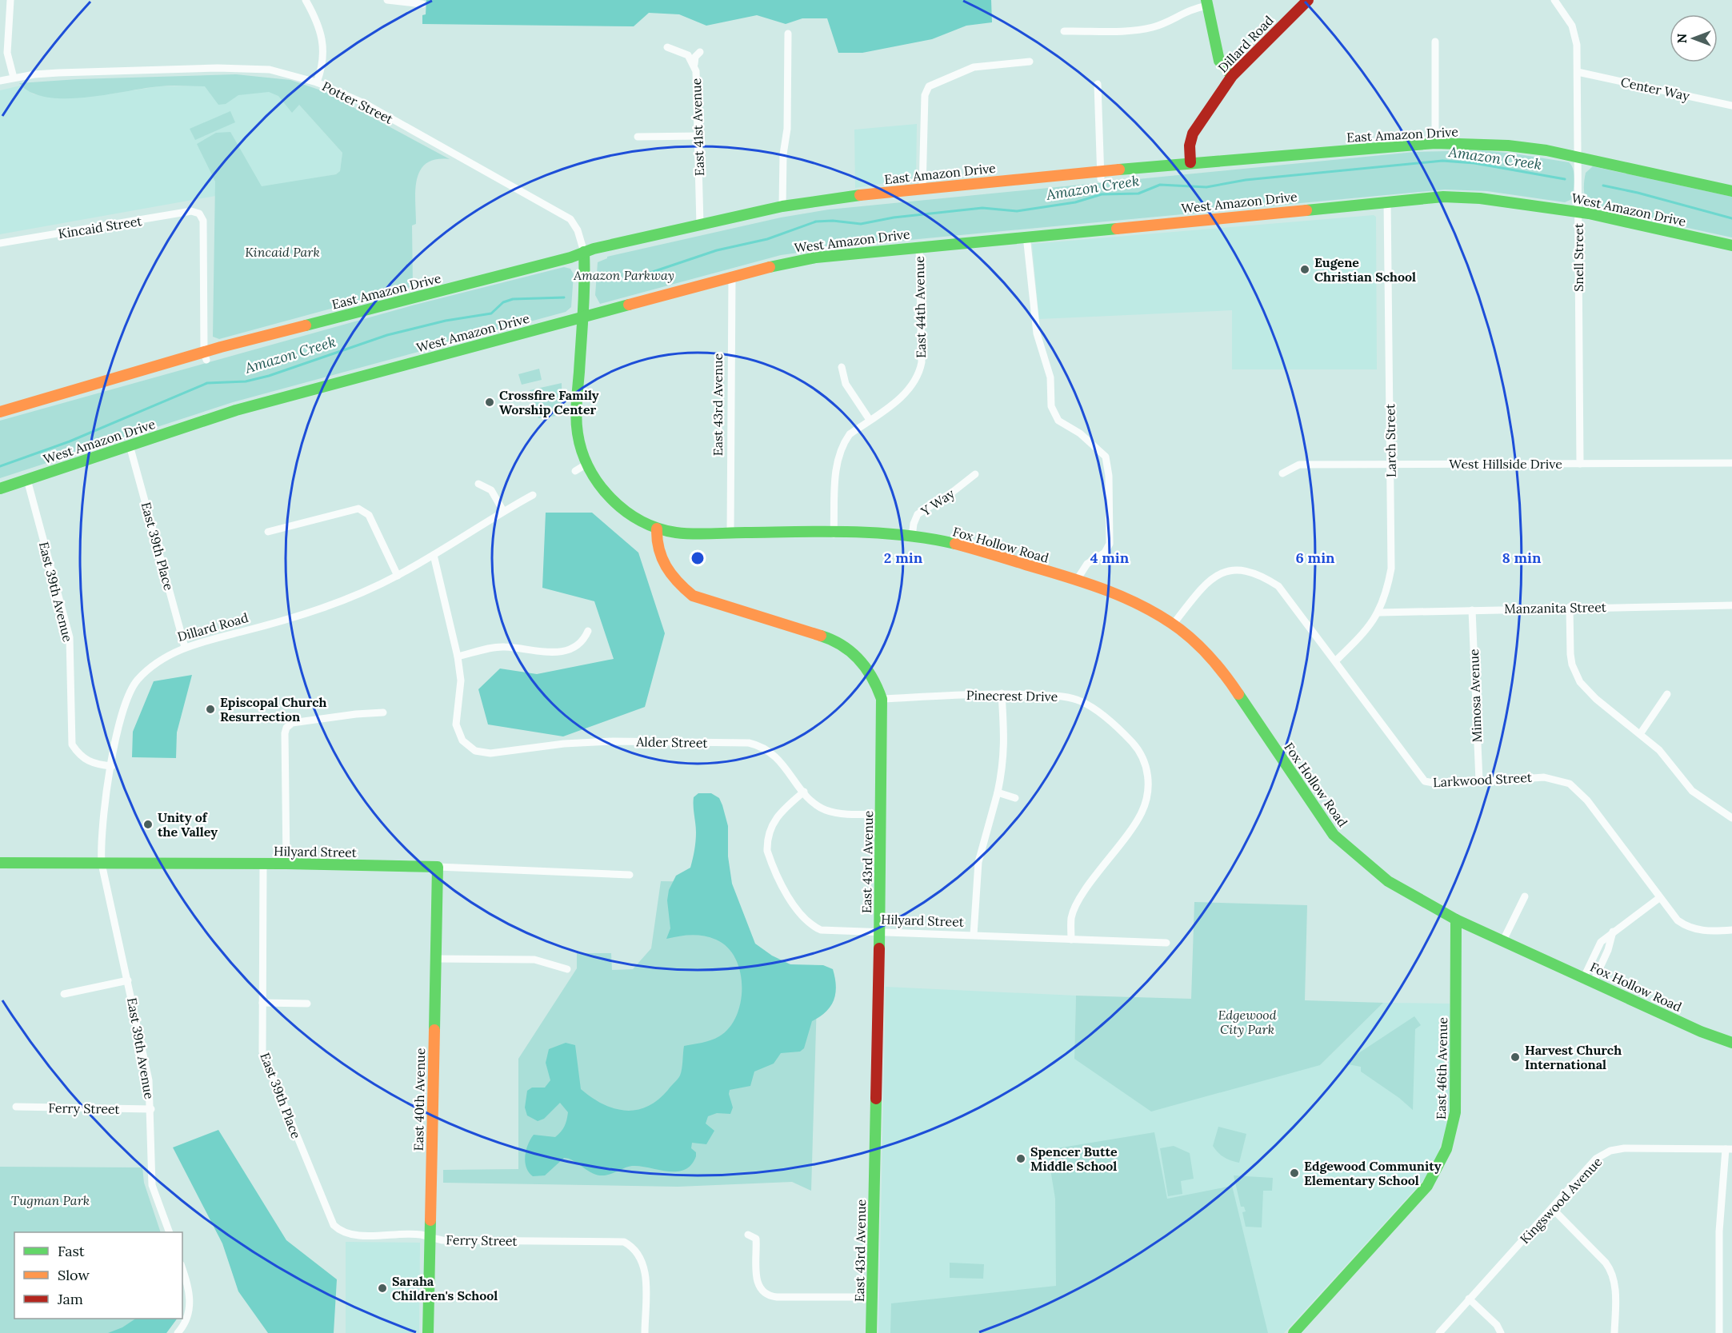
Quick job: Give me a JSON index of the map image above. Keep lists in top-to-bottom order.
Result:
{
  "streets": {
    "street": [
      "Dillard Road",
      "Center Way",
      "Potter Street",
      "East 41st Avenue",
      "East Amazon Drive",
      "West Amazon Drive",
      "Kincaid Street",
      "Snell Street",
      "East 44th Avenue",
      "East 43rd Avenue",
      "Larch Street",
      "West Hillside Drive",
      "Y Way",
      "Fox Hollow Road",
      "East 39th Place",
      "East 39th Avenue",
      "Manzanita Street",
      "Pinecrest Drive",
      "Mimosa Avenue",
      "Alder Street",
      "Larkwood Street",
      "Hilyard Street",
      "East 46th Avenue",
      "East 40th Avenue",
      "Ferry Street",
      "Kingswood Avenue"
    ]
  },
  "crossings": [
    ["Dillard Road", "East Amazon Drive"],
    ["Dillard Road", "East 39th Place"],
    ["Dillard Road", "East 39th Avenue"],
    ["Dillard Road", "Hilyard Street"],
    ["Center Way", "Snell Street"],
    ["Potter Street", "East Amazon Drive"],
    ["Potter Street", "Fox Hollow Road"],
    ["East 41st Avenue", "East Amazon Drive"],
    ["East Amazon Drive", "Kincaid Street"],
    ["East Amazon Drive", "Snell Street"],
    ["East Amazon Drive", "Fox Hollow Road"],
    ["West Amazon Drive", "Snell Street"],
    ["West Amazon Drive", "East 44th Avenue"],
    ["West Amazon Drive", "East 43rd Avenue"],
    ["West Amazon Drive", "Larch Street"],
    ["West Amazon Drive", "Fox Hollow Road"],
    ["West Amazon Drive", "East 39th Place"],
    ["West Amazon Drive", "East 39th Avenue"],
    ["Snell Street", "West Hillside Drive"],
    ["East 44th Avenue", "Fox Hollow Road"],
    ["East 43rd Avenue", "Fox Hollow Road"],
    ["East 43rd Avenue", "Pinecrest Drive"],
    ["East 43rd Avenue", "Alder Street"],
    ["East 43rd Avenue", "Hilyard Street"],
    ["Larch Street", "West Hillside Drive"],
    ["Larch Street", "Manzanita Street"],
    ["Larch Street", "Larkwood Street"],
    ["Y Way", "Fox Hollow Road"],
    ["Fox Hollow Road", "Larkwood Street"],
    ["Fox Hollow Road", "East 46th Avenue"],
    ["East 39th Place", "Hilyard Street"],
    ["East 39th Place", "Ferry Street"],
    ["East 39th Avenue", "Hilyard Street"],
    ["East 39th Avenue", "Ferry Street"],
    ["Manzanita Street", "Mimosa Avenue"],
    ["Pinecrest Drive", "Hilyard Street"],
    ["Mimosa Avenue", "Larkwood Street"],
    ["Alder Street", "Hilyard Street"],
    ["Hilyard Street", "East 40th Avenue"],
    ["East 40th Avenue", "Ferry Street"]
  ],
  "water": ["Amazon Creek"],
  "parks": [
    "Kincaid Park",
    "Amazon Parkway",
    "Edgewood City Park",
    "Tugman Park"
  ],
  "places": [
    "Eugene Christian School",
    "Crossfire Family Worship Center",
    "Episcopal Church Resurrection",
    "Unity of the Valley",
    "Harvest Church International",
    "Spencer Butte Middle School",
    "Edgewood Community Elementary School",
    "Saraha Children's School"
  ],
  "legend": ["Fast", "Slow", "Jam"],
  "north": "left",
  "rings": [
    "2 min",
    "4 min",
    "6 min",
    "8 min"
  ]
}
